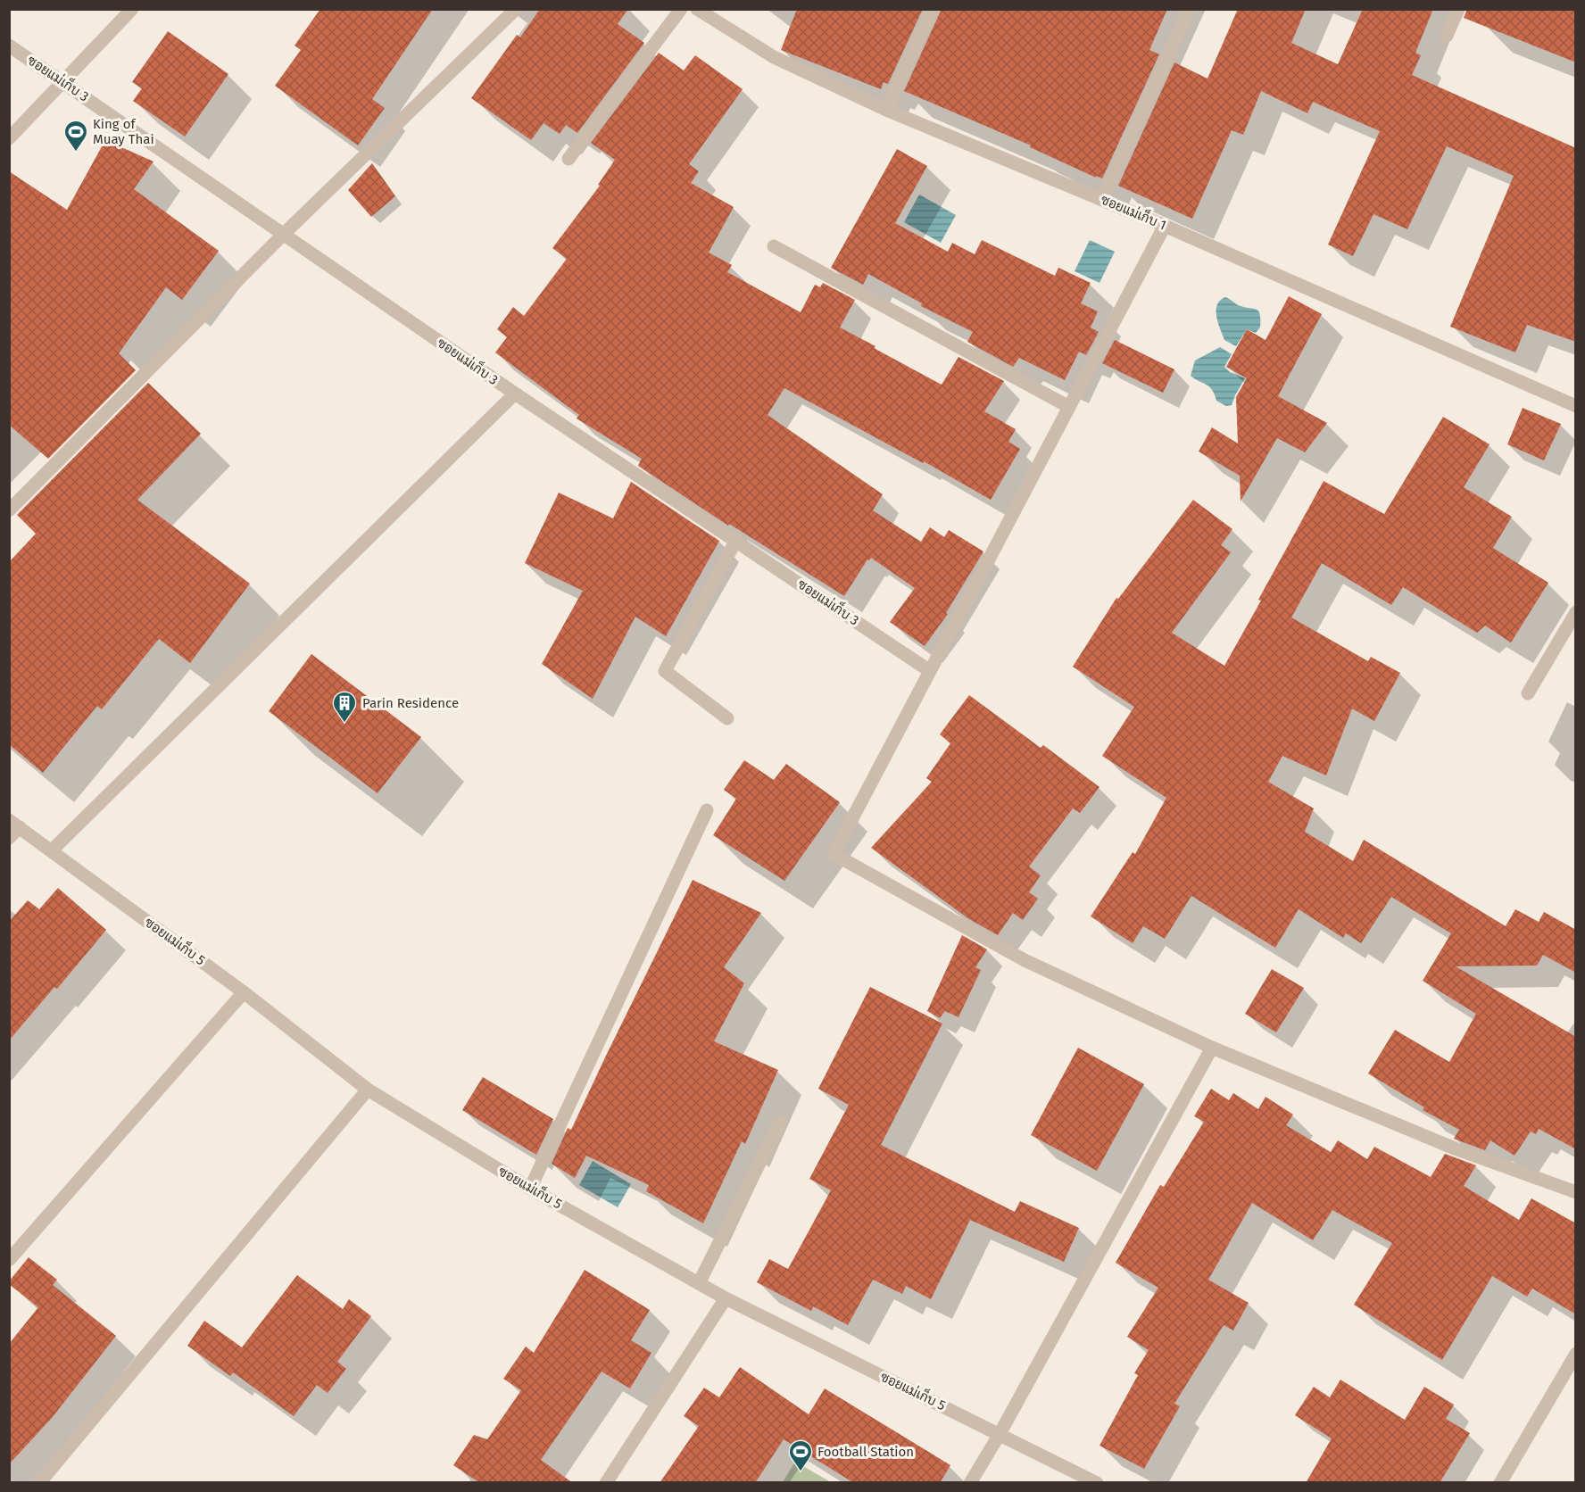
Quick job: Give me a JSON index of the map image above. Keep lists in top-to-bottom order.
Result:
{
  "streets": {
    "street": ["ซอยแม่เก็บ 3", "ซอยแม่เก็บ 1", "ซอยแม่เก็บ 5"]
  },
  "places": {
    "sports": ["King of Muay Thai", "Football Station"],
    "building": ["Parin Residence"]
  }
}
